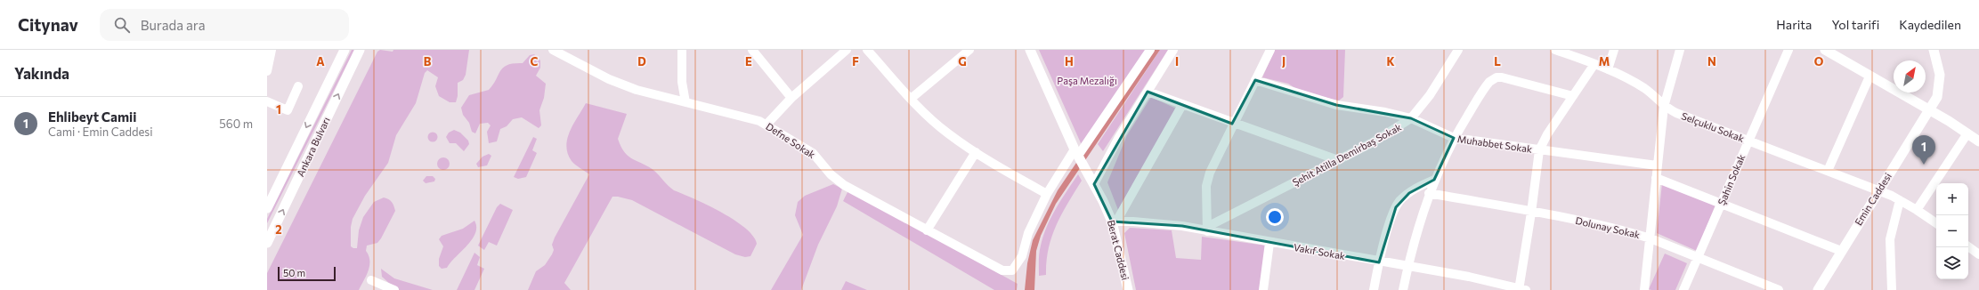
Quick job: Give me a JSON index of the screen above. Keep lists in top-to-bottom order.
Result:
{
  "streets": {
    "main road": ["Ankara Bulvarı", "Emin Caddesi", "Berat Caddesi"],
    "street": [
      "Selçuklu Sokak",
      "Defne Sokak",
      "Muhabbet Sokak",
      "Şehit Atilla Demirbaş Sokak",
      "Şahin Sokak",
      "Dolunay Sokak",
      "Vakıf Sokak"
    ]
  },
  "crossings": [
    ["Selçuklu Sokak", "Şahin Sokak"],
    ["Selçuklu Sokak", "Emin Caddesi"],
    ["Muhabbet Sokak", "Şehit Atilla Demirbaş Sokak"],
    ["Şehit Atilla Demirbaş Sokak", "Vakıf Sokak"],
    ["Şahin Sokak", "Dolunay Sokak"],
    ["Berat Caddesi", "Vakıf Sokak"]
  ],
  "parks": ["Paşa Mezalığı"],
  "scale_bar": "50 m",
  "north": "top right",
  "page": {
    "header": "Citynav",
    "search": "Burada ara",
    "nav": ["Harita", "Yol tarifi", "Kaydedilen"],
    "heading": "Yakında",
    "list": [
      {
        "mark": "1",
        "name": "Ehlibeyt Camii",
        "note": "Cami · Emin Caddesi",
        "value": "560 m"
      }
    ],
    "pins": "1",
    "map_buttons": ["+", "−"],
    "scale": "50 m"
  },
  "grid": {
    "columns": [
      "A",
      "B",
      "C",
      "D",
      "E",
      "F",
      "G",
      "H",
      "I",
      "J",
      "K",
      "L",
      "M",
      "N",
      "O"
    ],
    "rows": ["1", "2"]
  }
}
